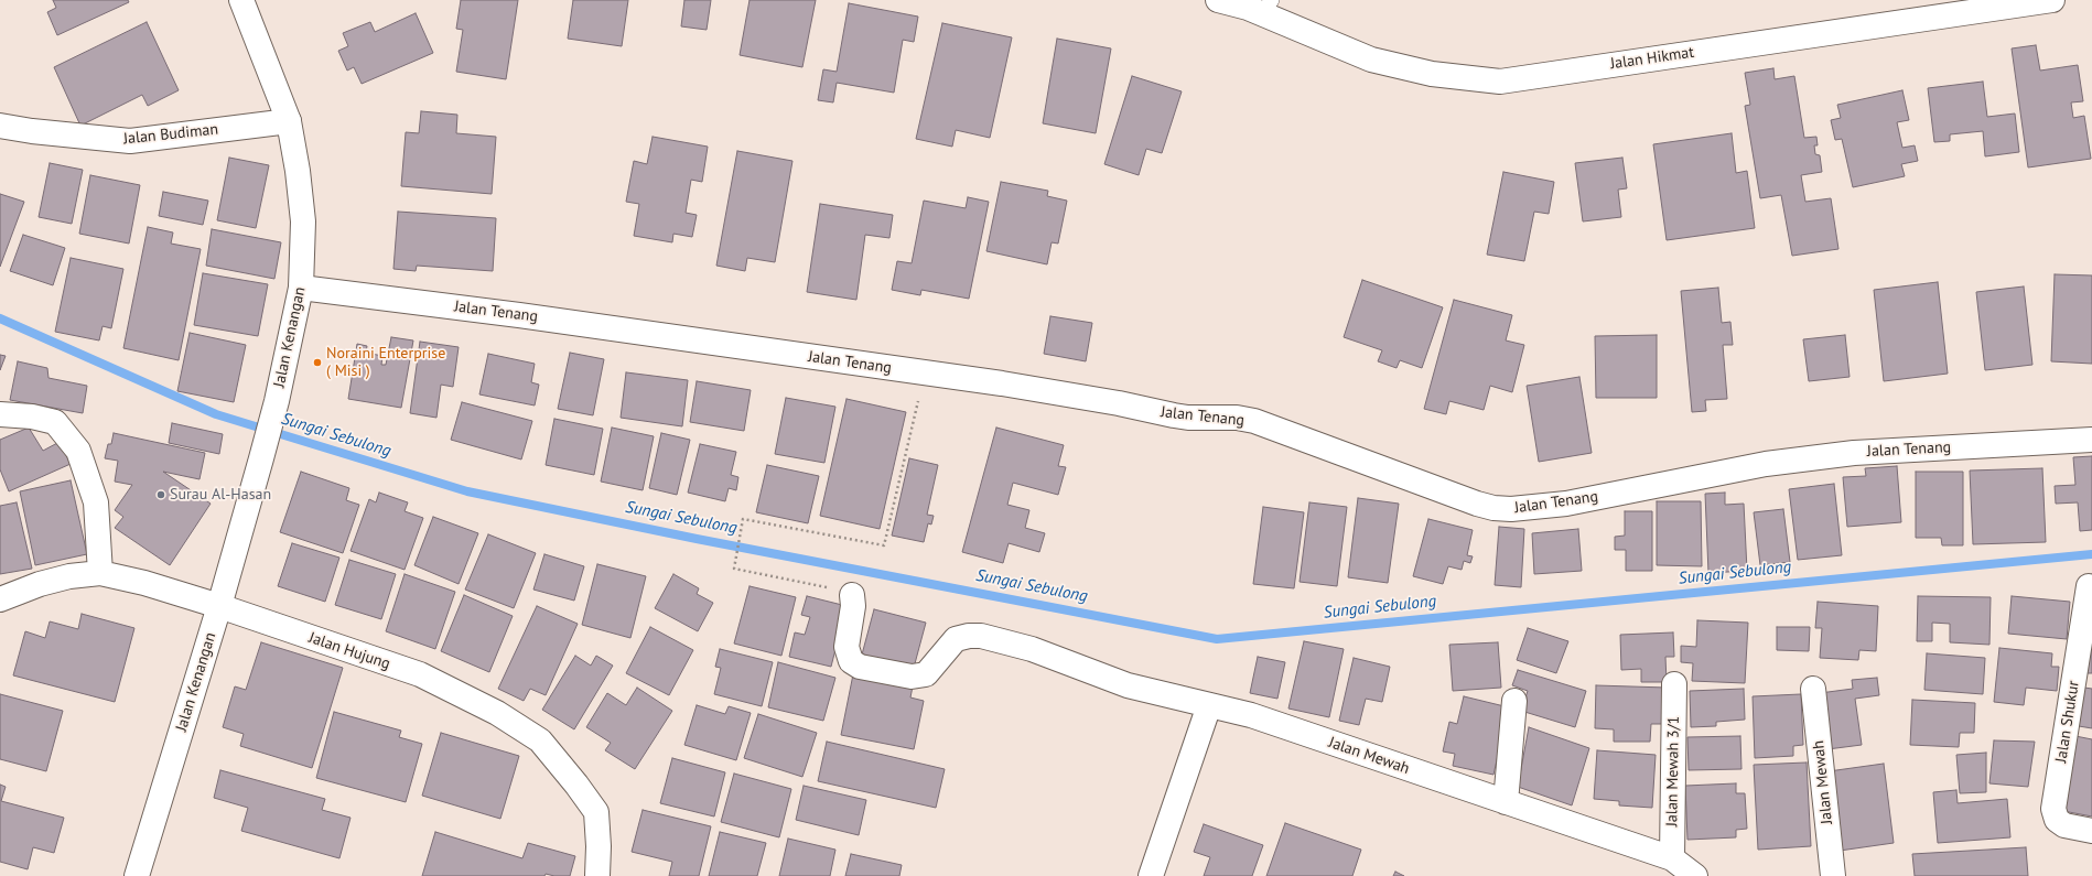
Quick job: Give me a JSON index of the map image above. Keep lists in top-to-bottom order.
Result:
{
  "streets": {
    "street": [
      "Jalan Hikmat",
      "Jalan Budiman",
      "Jalan Tenang",
      "Jalan Kenangan",
      "Jalan Hujung",
      "Jalan Shukur",
      "Jalan Mewah",
      "Jalan Mewah 3/1"
    ]
  },
  "crossings": [
    ["Jalan Budiman", "Jalan Kenangan"],
    ["Jalan Tenang", "Jalan Kenangan"],
    ["Jalan Kenangan", "Jalan Hujung"],
    ["Jalan Mewah", "Jalan Mewah 3/1"]
  ],
  "water": ["Sungai Sebulong"],
  "places": ["Noraini Enterprise ( Misi )", "Surau Al-Hasan"]
}
